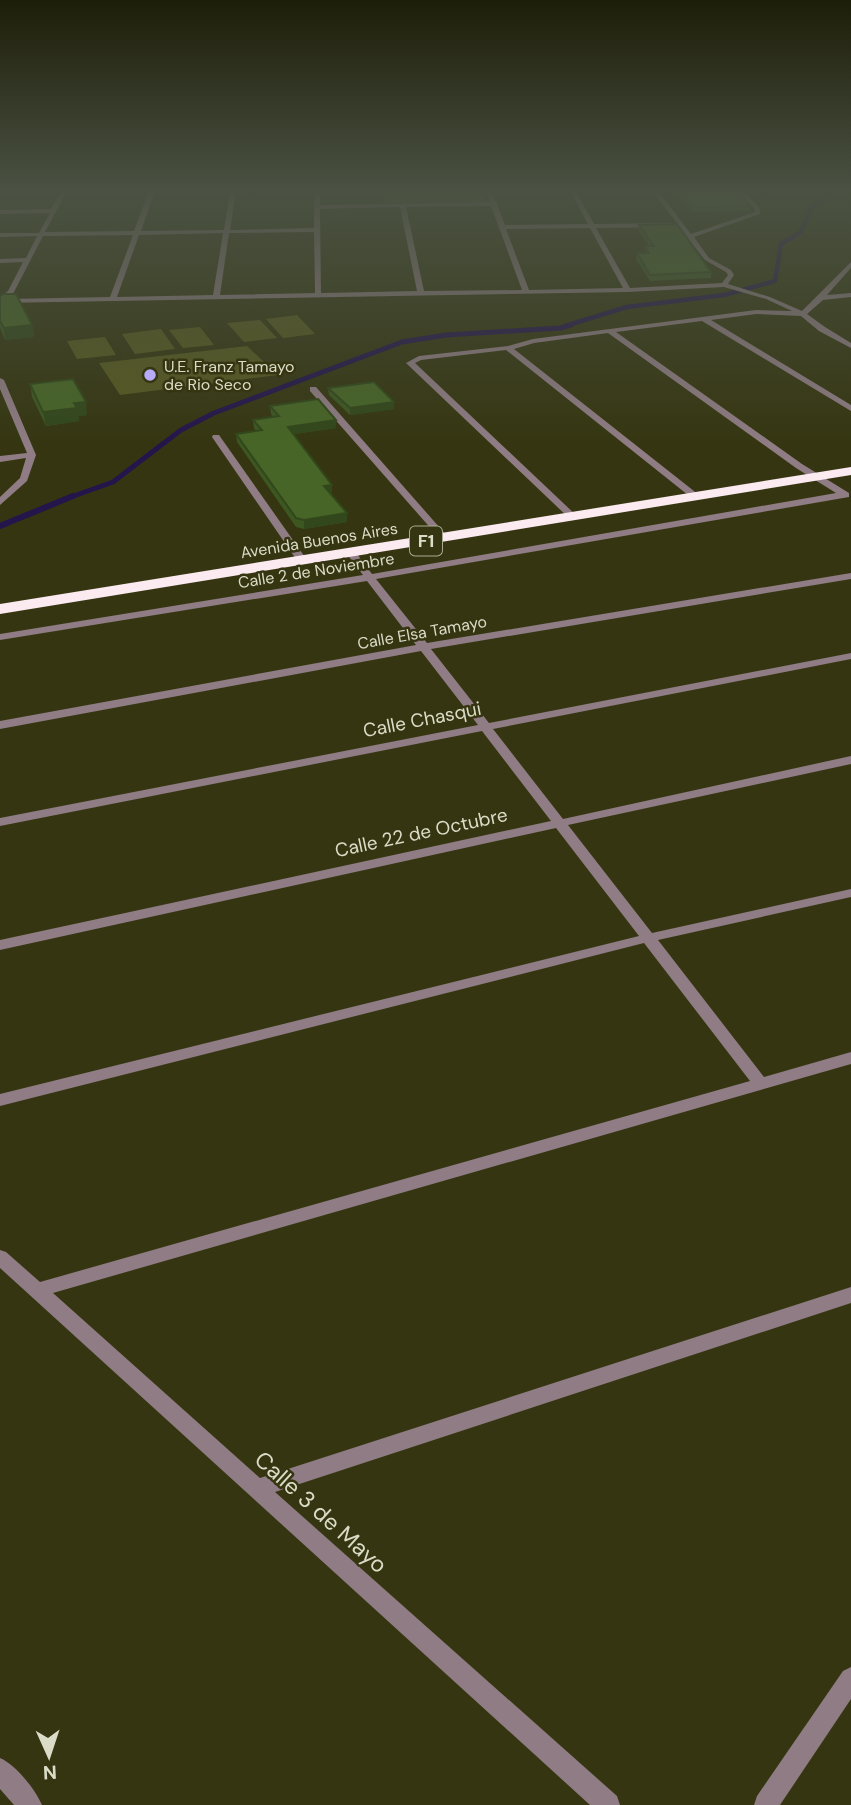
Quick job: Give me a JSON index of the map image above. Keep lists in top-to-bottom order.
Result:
{
  "streets": {
    "highway": ["Avenida Buenos Aires", "F1"],
    "street": [
      "Calle 2 de Noviembre",
      "Calle Elsa Tamayo",
      "Calle Chasqui",
      "Calle 22 de Octubre",
      "Calle 3 de Mayo"
    ]
  },
  "places": ["U.E. Franz Tamayo de Rio Seco"],
  "north": "bottom"
}
